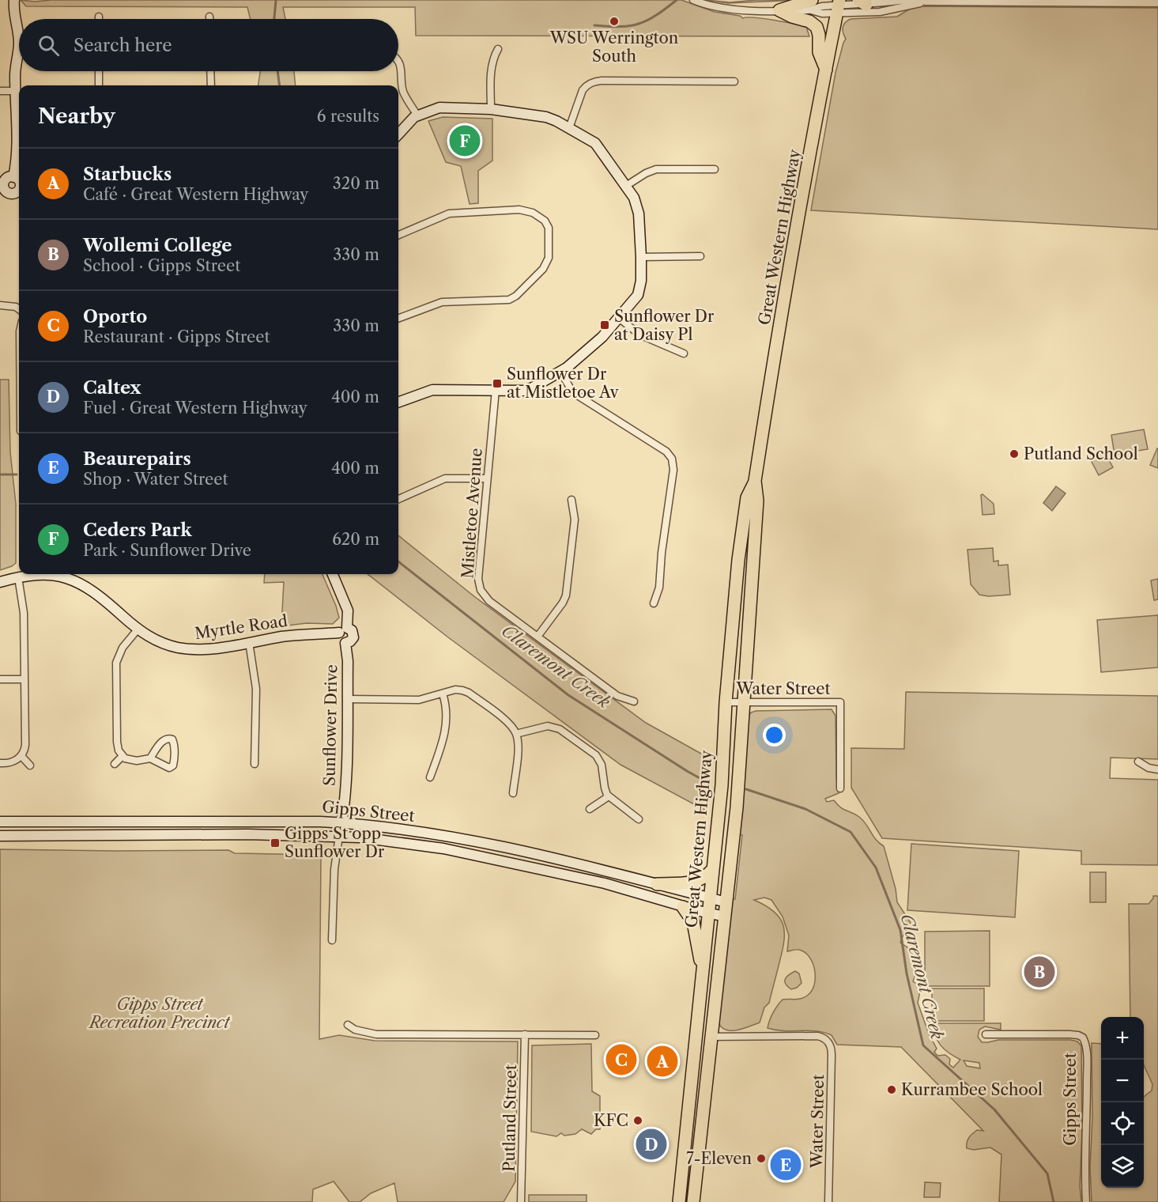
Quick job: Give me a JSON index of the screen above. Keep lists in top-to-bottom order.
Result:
{
  "streets": {
    "highway": ["Great Western Highway"],
    "street": [
      "Mistletoe Avenue",
      "Myrtle Road",
      "Water Street",
      "Sunflower Drive",
      "Gipps Street",
      "Putland Street"
    ]
  },
  "crossings": [
    ["Great Western Highway", "Water Street"],
    ["Great Western Highway", "Gipps Street"],
    ["Myrtle Road", "Sunflower Drive"],
    ["Sunflower Drive", "Gipps Street"]
  ],
  "water": ["Claremont Creek"],
  "parks": ["Gipps Street Recreation Precinct"],
  "places": {
    "other": [
      "WSU Werrington South",
      "Putland School",
      "Kurrambee School",
      "KFC",
      "7-Eleven"
    ],
    "transit": ["Sunflower Dr at Daisy Pl", "Sunflower Dr at Mistletoe Av", "Gipps St opp Sunflower Dr"]
  },
  "page": {
    "search": "Search here",
    "heading": ["Nearby", "6 results"],
    "pins": [
      "F",
      "B",
      "C",
      "A",
      "D",
      "E"
    ],
    "list": [
      {
        "mark": "A",
        "name": "Starbucks",
        "note": "Café · Great Western Highway",
        "value": "320 m"
      },
      {
        "mark": "B",
        "name": "Wollemi College",
        "note": "School · Gipps Street",
        "value": "330 m"
      },
      {
        "mark": "C",
        "name": "Oporto",
        "note": "Restaurant · Gipps Street",
        "value": "330 m"
      },
      {
        "mark": "D",
        "name": "Caltex",
        "note": "Fuel · Great Western Highway",
        "value": "400 m"
      },
      {
        "mark": "E",
        "name": "Beaurepairs",
        "note": "Shop · Water Street",
        "value": "400 m"
      },
      {
        "mark": "F",
        "name": "Ceders Park",
        "note": "Park · Sunflower Drive",
        "value": "620 m"
      }
    ],
    "map_buttons": ["+", "−"]
  }
}
